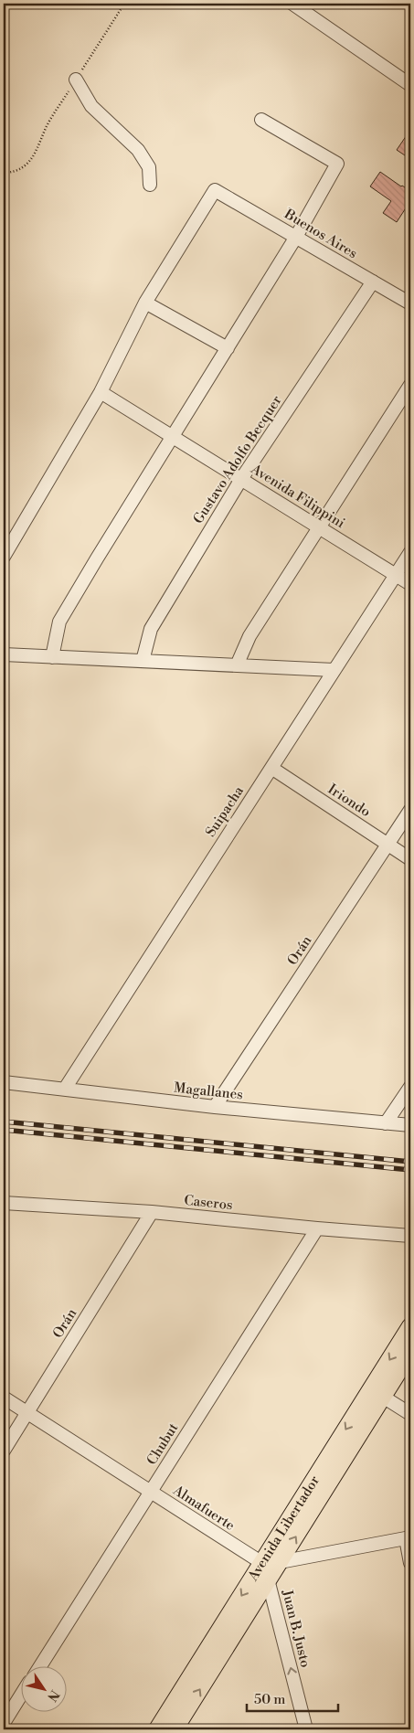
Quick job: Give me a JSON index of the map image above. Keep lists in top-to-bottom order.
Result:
{
  "streets": {
    "main road": ["Avenida Libertador"],
    "street": [
      "Buenos Aires",
      "Gustavo Adolfo Becquer",
      "Avenida Filippini",
      "Iriondo",
      "Suipacha",
      "Orán",
      "Magallanes",
      "Caseros",
      "Chubut",
      "Almafuerte",
      "Juan B. Justo"
    ]
  },
  "crossings": [
    ["Buenos Aires", "Gustavo Adolfo Becquer"],
    ["Gustavo Adolfo Becquer", "Avenida Filippini"],
    ["Avenida Filippini", "Suipacha"],
    ["Iriondo", "Suipacha"],
    ["Iriondo", "Orán"],
    ["Suipacha", "Magallanes"],
    ["Orán", "Magallanes"],
    ["Orán", "Caseros"],
    ["Orán", "Almafuerte"],
    ["Caseros", "Chubut"],
    ["Chubut", "Almafuerte"],
    ["Almafuerte", "Avenida Libertador"],
    ["Almafuerte", "Juan B. Justo"],
    ["Avenida Libertador", "Juan B. Justo"]
  ],
  "one_way": ["Juan B. Justo"],
  "scale_bar": "50 m",
  "north": "bottom right"
}
